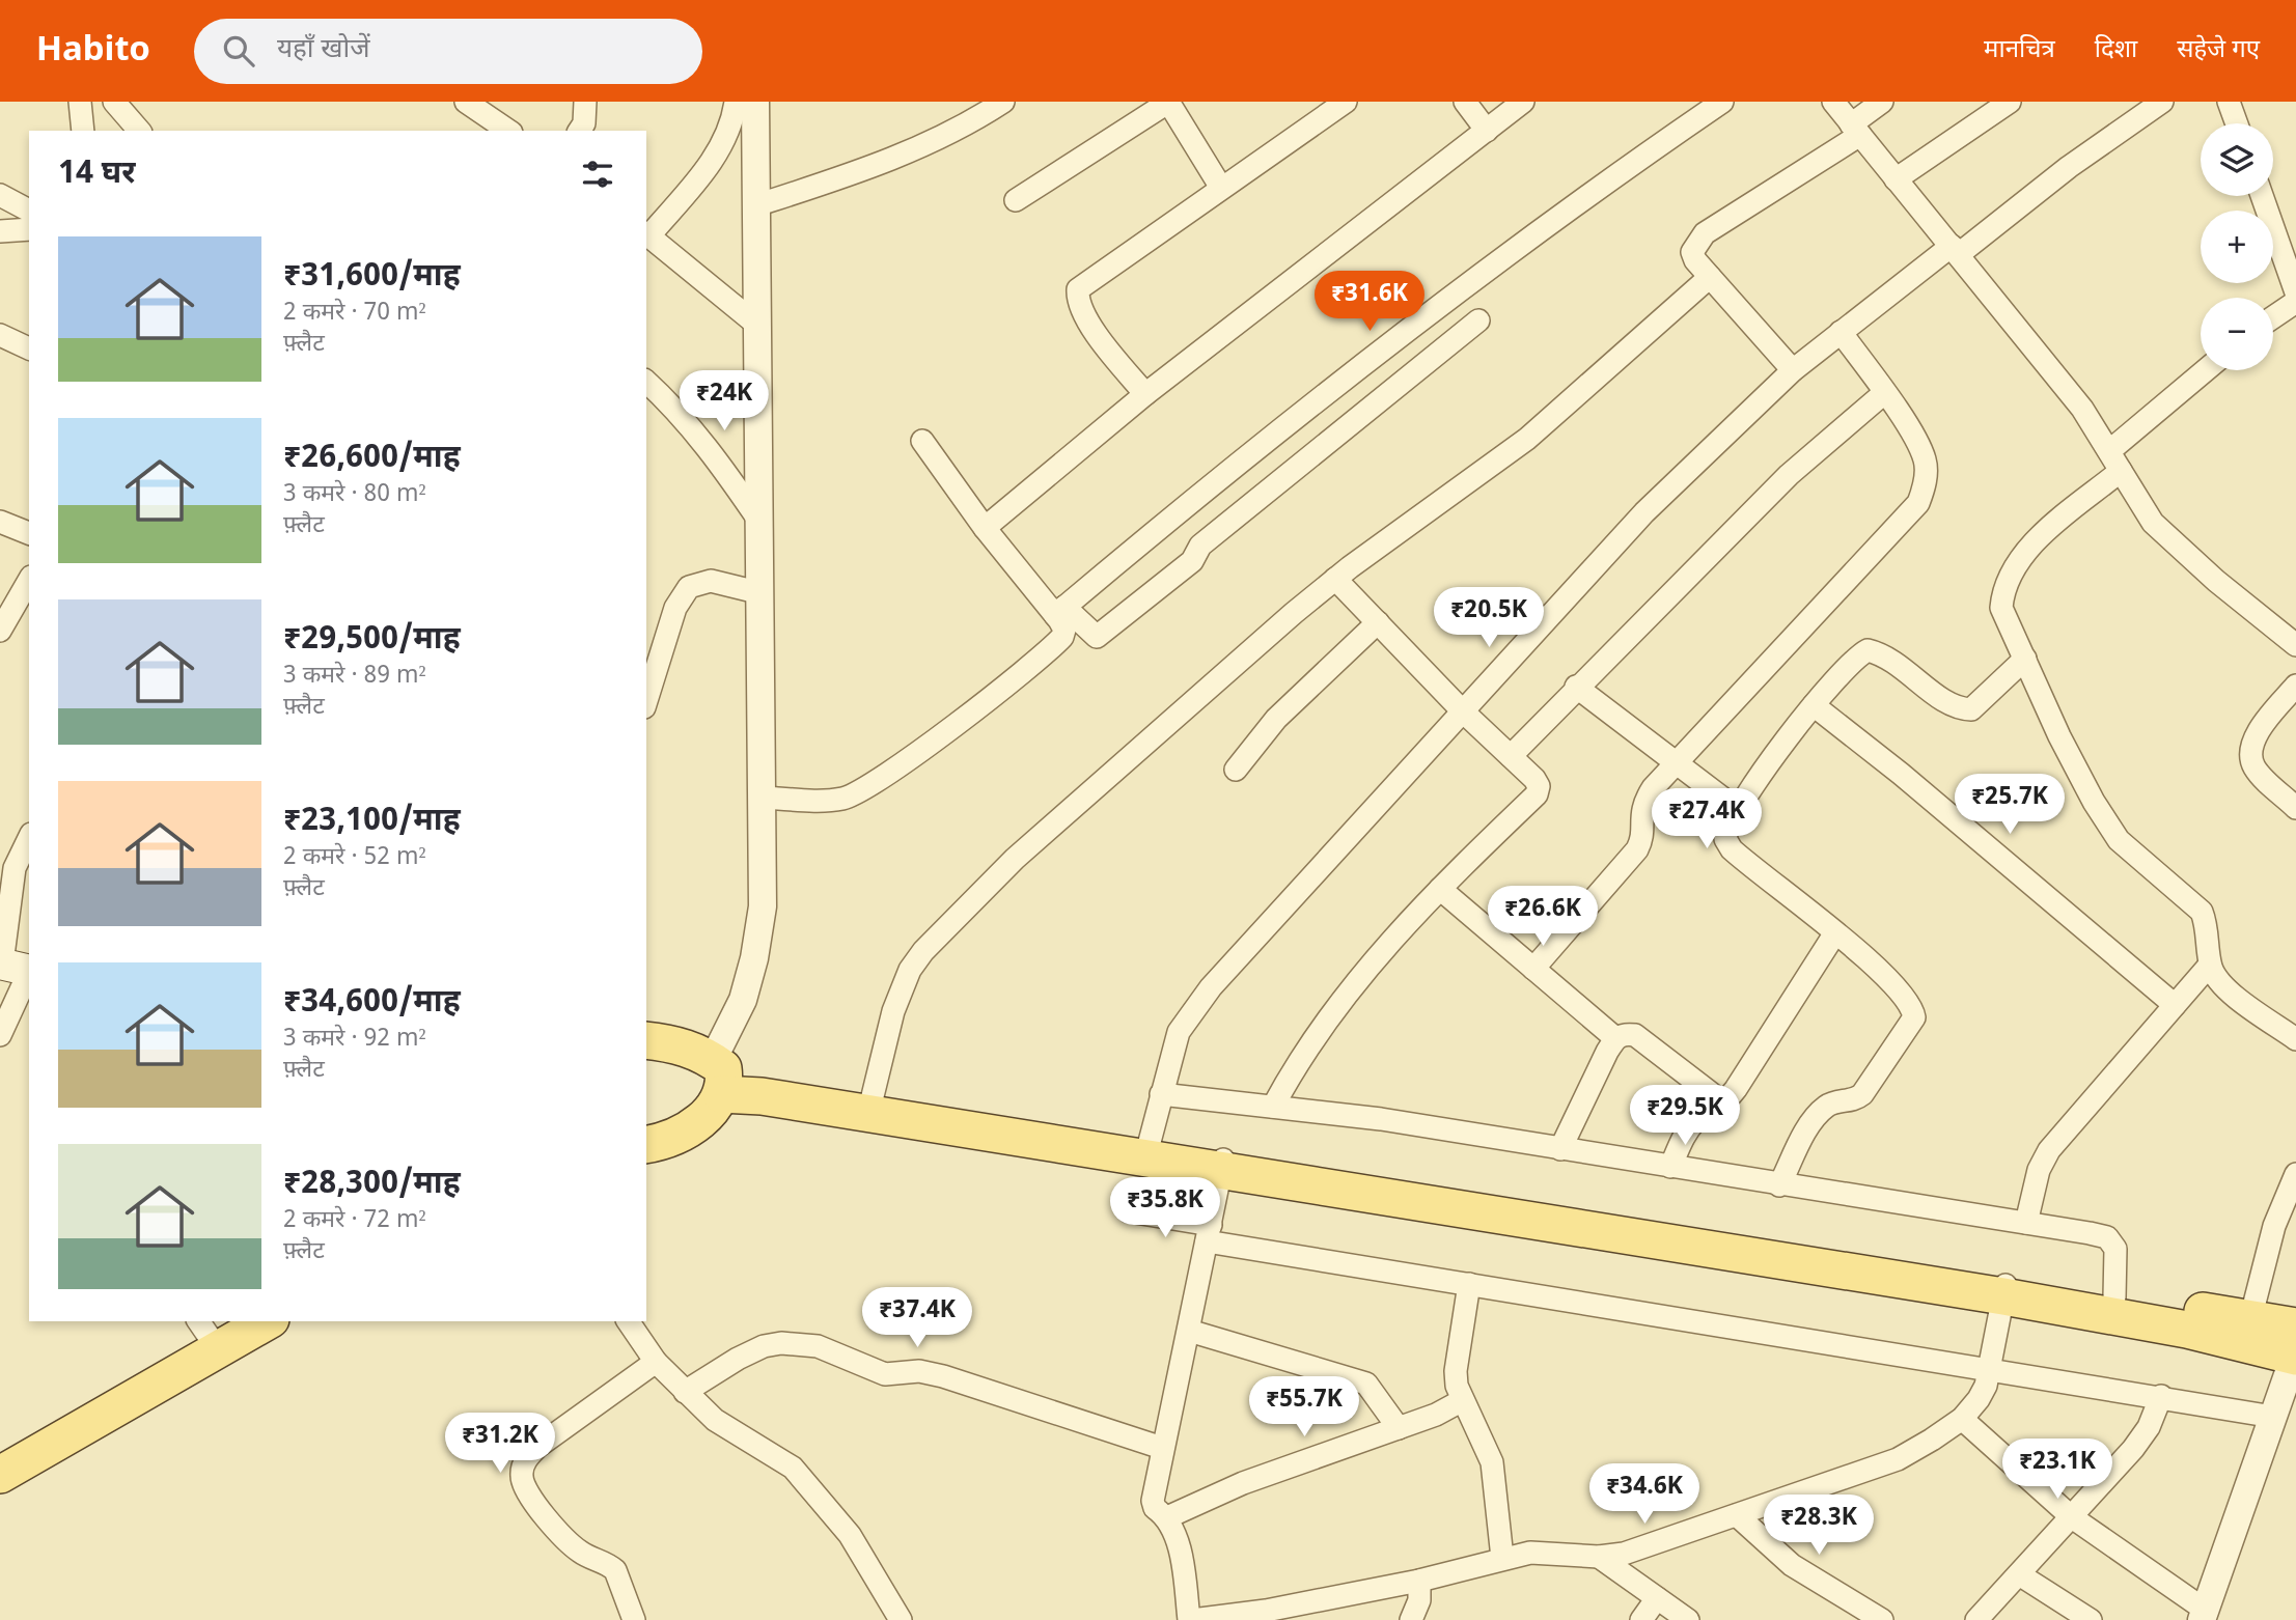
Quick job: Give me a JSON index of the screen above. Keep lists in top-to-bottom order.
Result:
{
  "page": {
    "header": "Habito",
    "search": "यहाँ खोजें",
    "nav": ["मानचित्र", "दिशा", "सहेजे गए"],
    "map_buttons": ["+", "−"],
    "heading": "14 घर",
    "list": [
      {
        "name": "₹31,600/माह",
        "note": "2 कमरे · 70 m² · फ़्लैट"
      },
      {
        "name": "₹26,600/माह",
        "note": "3 कमरे · 80 m² · फ़्लैट"
      },
      {
        "name": "₹29,500/माह",
        "note": "3 कमरे · 89 m² · फ़्लैट"
      },
      {
        "name": "₹23,100/माह",
        "note": "2 कमरे · 52 m² · फ़्लैट"
      },
      {
        "name": "₹34,600/माह",
        "note": "3 कमरे · 92 m² · फ़्लैट"
      },
      {
        "name": "₹28,300/माह",
        "note": "2 कमरे · 72 m² · फ़्लैट"
      }
    ],
    "price": [
      "₹31.6K",
      "₹24K",
      "₹20.5K",
      "₹25.7K",
      "₹27.4K",
      "₹26.6K",
      "₹29.5K",
      "₹35.8K",
      "₹37.4K",
      "₹55.7K",
      "₹31.2K",
      "₹23.1K",
      "₹34.6K",
      "₹28.3K"
    ]
  }
}
